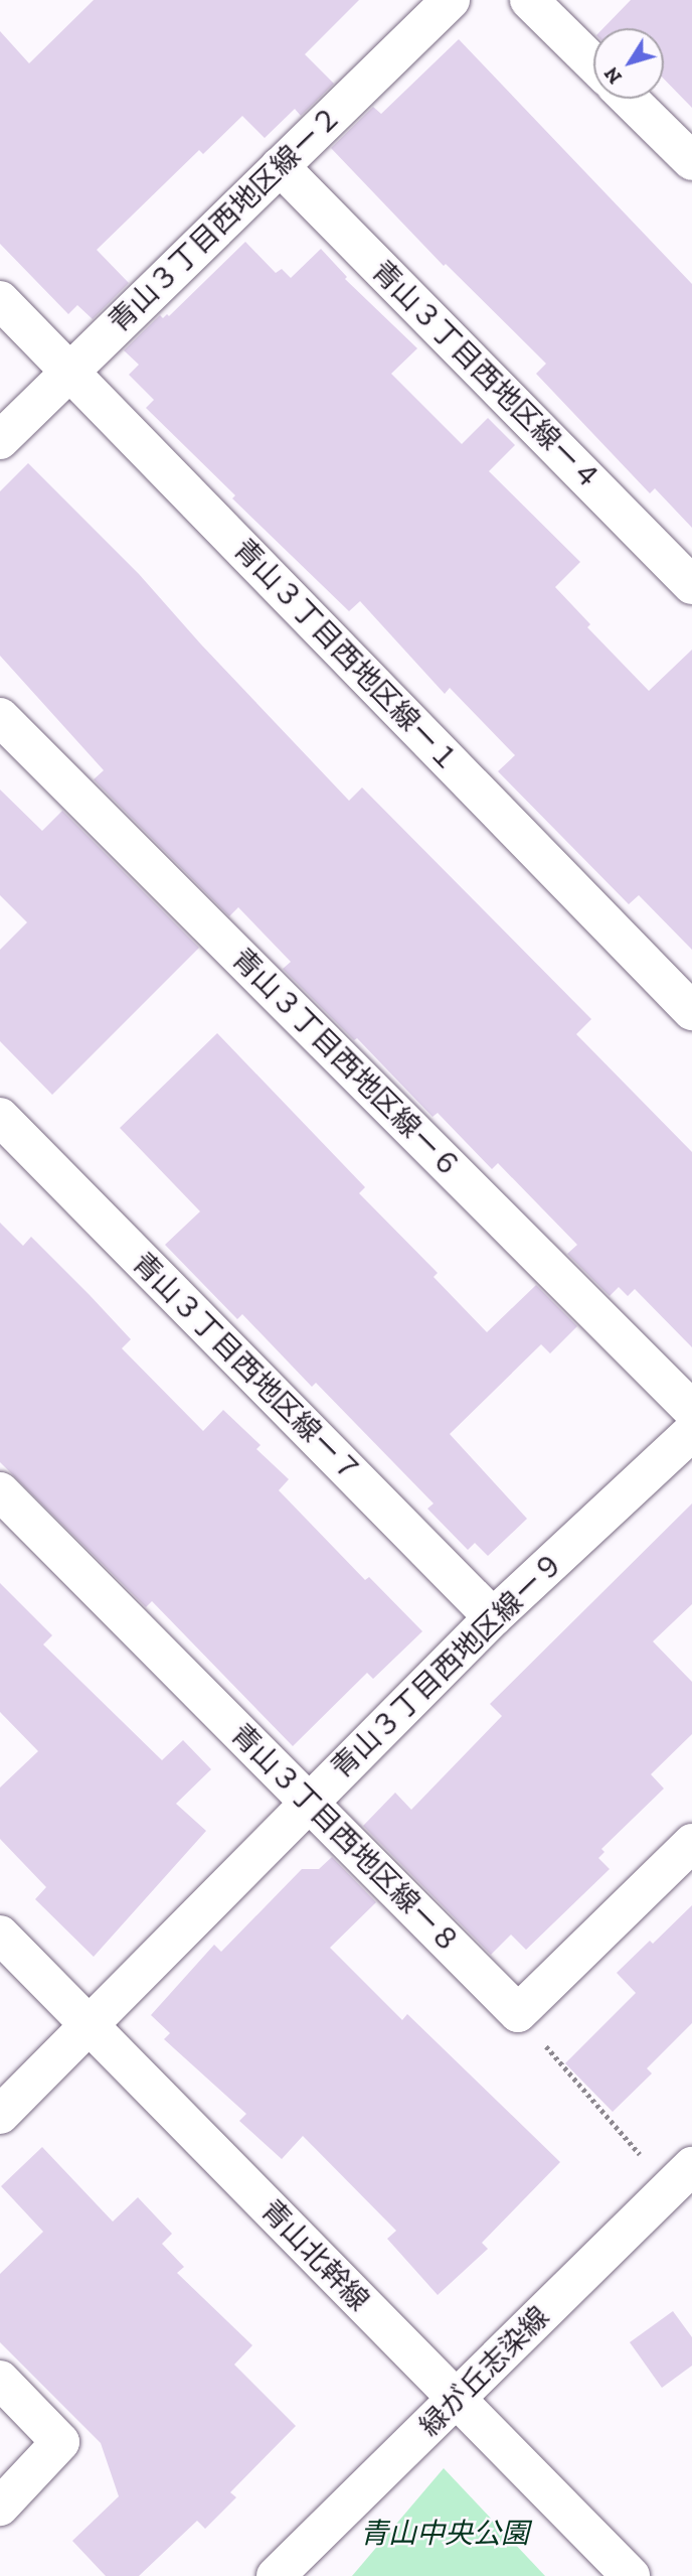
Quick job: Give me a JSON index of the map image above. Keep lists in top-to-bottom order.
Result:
{
  "streets": {
    "street": [
      "青山３丁目西地区線ー２",
      "青山３丁目西地区線ー４",
      "青山３丁目西地区線ー１",
      "青山３丁目西地区線ー６",
      "青山３丁目西地区線ー７",
      "青山３丁目西地区線ー９",
      "青山３丁目西地区線ー８",
      "青山北幹線",
      "緑が丘志染線"
    ]
  },
  "crossings": [
    ["青山３丁目西地区線ー２", "青山３丁目西地区線ー４"],
    ["青山３丁目西地区線ー２", "青山３丁目西地区線ー１"],
    ["青山３丁目西地区線ー７", "青山３丁目西地区線ー９"],
    ["青山３丁目西地区線ー９", "青山３丁目西地区線ー８"],
    ["青山３丁目西地区線ー９", "青山北幹線"],
    ["青山北幹線", "緑が丘志染線"]
  ],
  "parks": ["青山中央公園"],
  "north": "bottom left"
}
